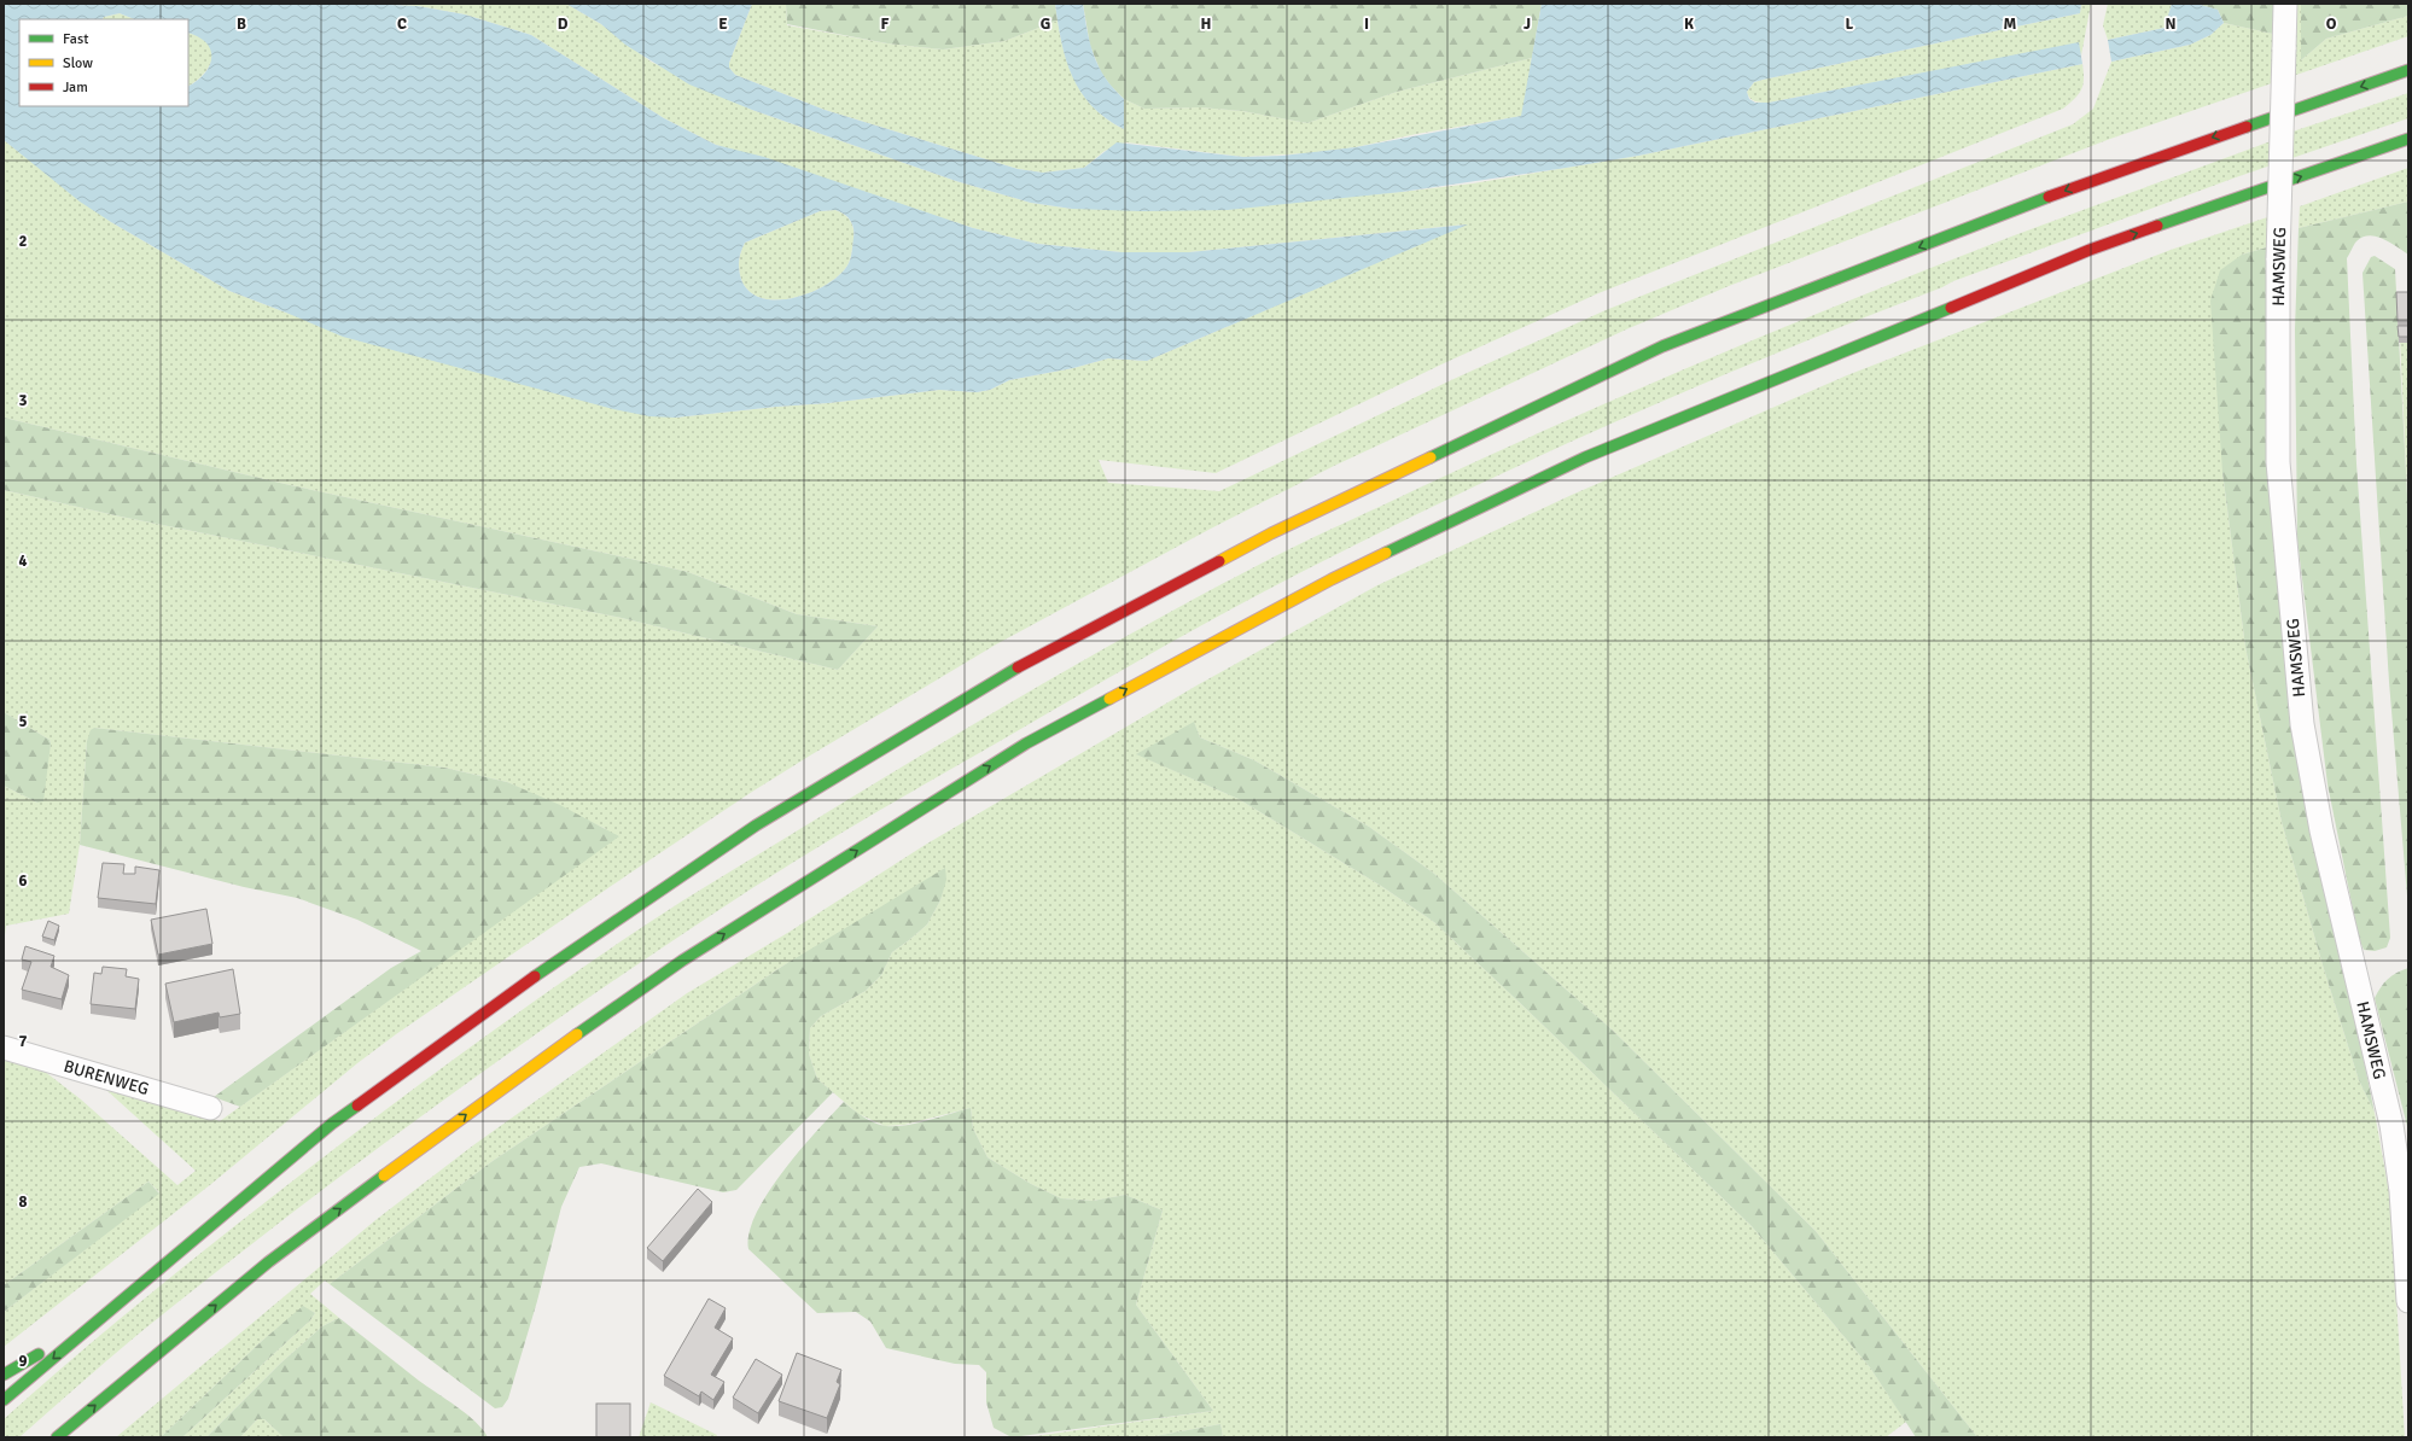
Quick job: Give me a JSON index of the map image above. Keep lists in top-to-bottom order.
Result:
{
  "streets": {
    "street": ["HAMSWEG", "BURENWEG"]
  },
  "legend": ["Fast", "Slow", "Jam"],
  "grid": {
    "columns": [
      "B",
      "C",
      "D",
      "E",
      "F",
      "G",
      "H",
      "I",
      "J",
      "K",
      "L",
      "M",
      "N",
      "O"
    ],
    "rows": [
      "2",
      "3",
      "4",
      "5",
      "6",
      "7",
      "8",
      "9"
    ]
  }
}
